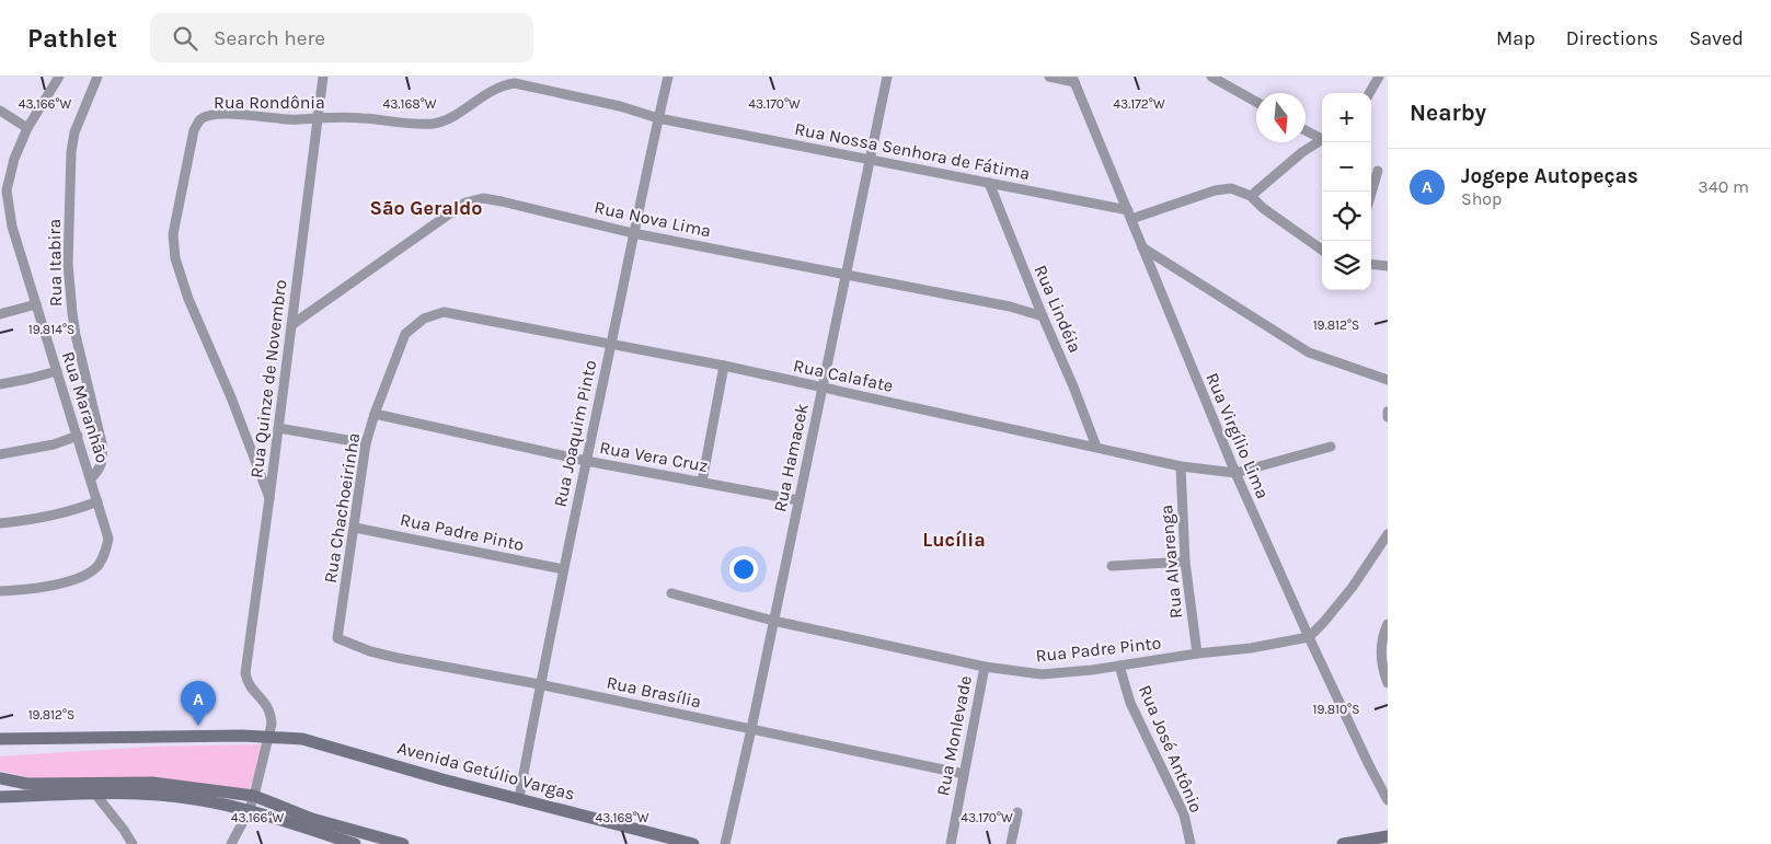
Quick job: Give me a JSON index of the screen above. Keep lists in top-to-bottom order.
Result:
{
  "streets": {
    "main road": ["Avenida Getúlio Vargas"],
    "street": [
      "Rua Rondônia",
      "Rua Nossa Senhora de Fátima",
      "Rua Nova Lima",
      "Rua Itabira",
      "Rua Lindéia",
      "Rua Calafate",
      "Rua Quinze de Novembro",
      "Rua Maranhão",
      "Rua Joaquim Pinto",
      "Rua Virgílio Lima",
      "Rua Vera Cruz",
      "Rua Hamacek",
      "Rua Chachoeirinha",
      "Rua Padre Pinto",
      "Rua Alvarenga",
      "Rua Brasília",
      "Rua Monlevade",
      "Rua José Antônio"
    ]
  },
  "crossings": [
    ["Rua Rondônia", "Rua Nossa Senhora de Fátima"],
    ["Rua Rondônia", "Rua Quinze de Novembro"],
    ["Rua Rondônia", "Rua Joaquim Pinto"],
    ["Rua Nossa Senhora de Fátima", "Rua Lindéia"],
    ["Rua Nossa Senhora de Fátima", "Rua Joaquim Pinto"],
    ["Rua Nossa Senhora de Fátima", "Rua Virgílio Lima"],
    ["Rua Nossa Senhora de Fátima", "Rua Hamacek"],
    ["Rua Nova Lima", "Rua Lindéia"],
    ["Rua Nova Lima", "Rua Quinze de Novembro"],
    ["Rua Nova Lima", "Rua Joaquim Pinto"],
    ["Rua Nova Lima", "Rua Hamacek"],
    ["Rua Itabira", "Rua Maranhão"],
    ["Rua Lindéia", "Rua Calafate"],
    ["Rua Calafate", "Rua Joaquim Pinto"],
    ["Rua Calafate", "Rua Virgílio Lima"],
    ["Rua Calafate", "Rua Hamacek"],
    ["Rua Calafate", "Rua Chachoeirinha"],
    ["Rua Calafate", "Rua Alvarenga"],
    ["Rua Quinze de Novembro", "Avenida Getúlio Vargas"],
    ["Rua Joaquim Pinto", "Rua Vera Cruz"],
    ["Rua Joaquim Pinto", "Rua Padre Pinto"],
    ["Rua Joaquim Pinto", "Rua Brasília"],
    ["Rua Joaquim Pinto", "Avenida Getúlio Vargas"],
    ["Rua Virgílio Lima", "Rua Padre Pinto"],
    ["Rua Vera Cruz", "Rua Hamacek"],
    ["Rua Vera Cruz", "Rua Chachoeirinha"],
    ["Rua Hamacek", "Rua Padre Pinto"],
    ["Rua Hamacek", "Rua Brasília"],
    ["Rua Chachoeirinha", "Rua Padre Pinto"],
    ["Rua Chachoeirinha", "Rua Brasília"],
    ["Rua Padre Pinto", "Rua Alvarenga"],
    ["Rua Padre Pinto", "Rua Monlevade"],
    ["Rua Padre Pinto", "Rua José Antônio"],
    ["Rua Brasília", "Rua Monlevade"]
  ],
  "districts": ["São Geraldo", "Lucília"],
  "north": "bottom",
  "page": {
    "header": "Pathlet",
    "search": "Search here",
    "nav": ["Map", "Directions", "Saved"],
    "heading": "Nearby",
    "map_buttons": ["+", "−"],
    "list": [
      {
        "mark": "A",
        "name": "Jogepe Autopeças",
        "note": "Shop",
        "value": "340 m"
      }
    ],
    "pins": "A"
  },
  "coordinates": [
    "43.166°W",
    "43.168°W",
    "43.170°W",
    "43.172°W",
    "19.812°S",
    "19.814°S",
    "19.810°S"
  ]
}
